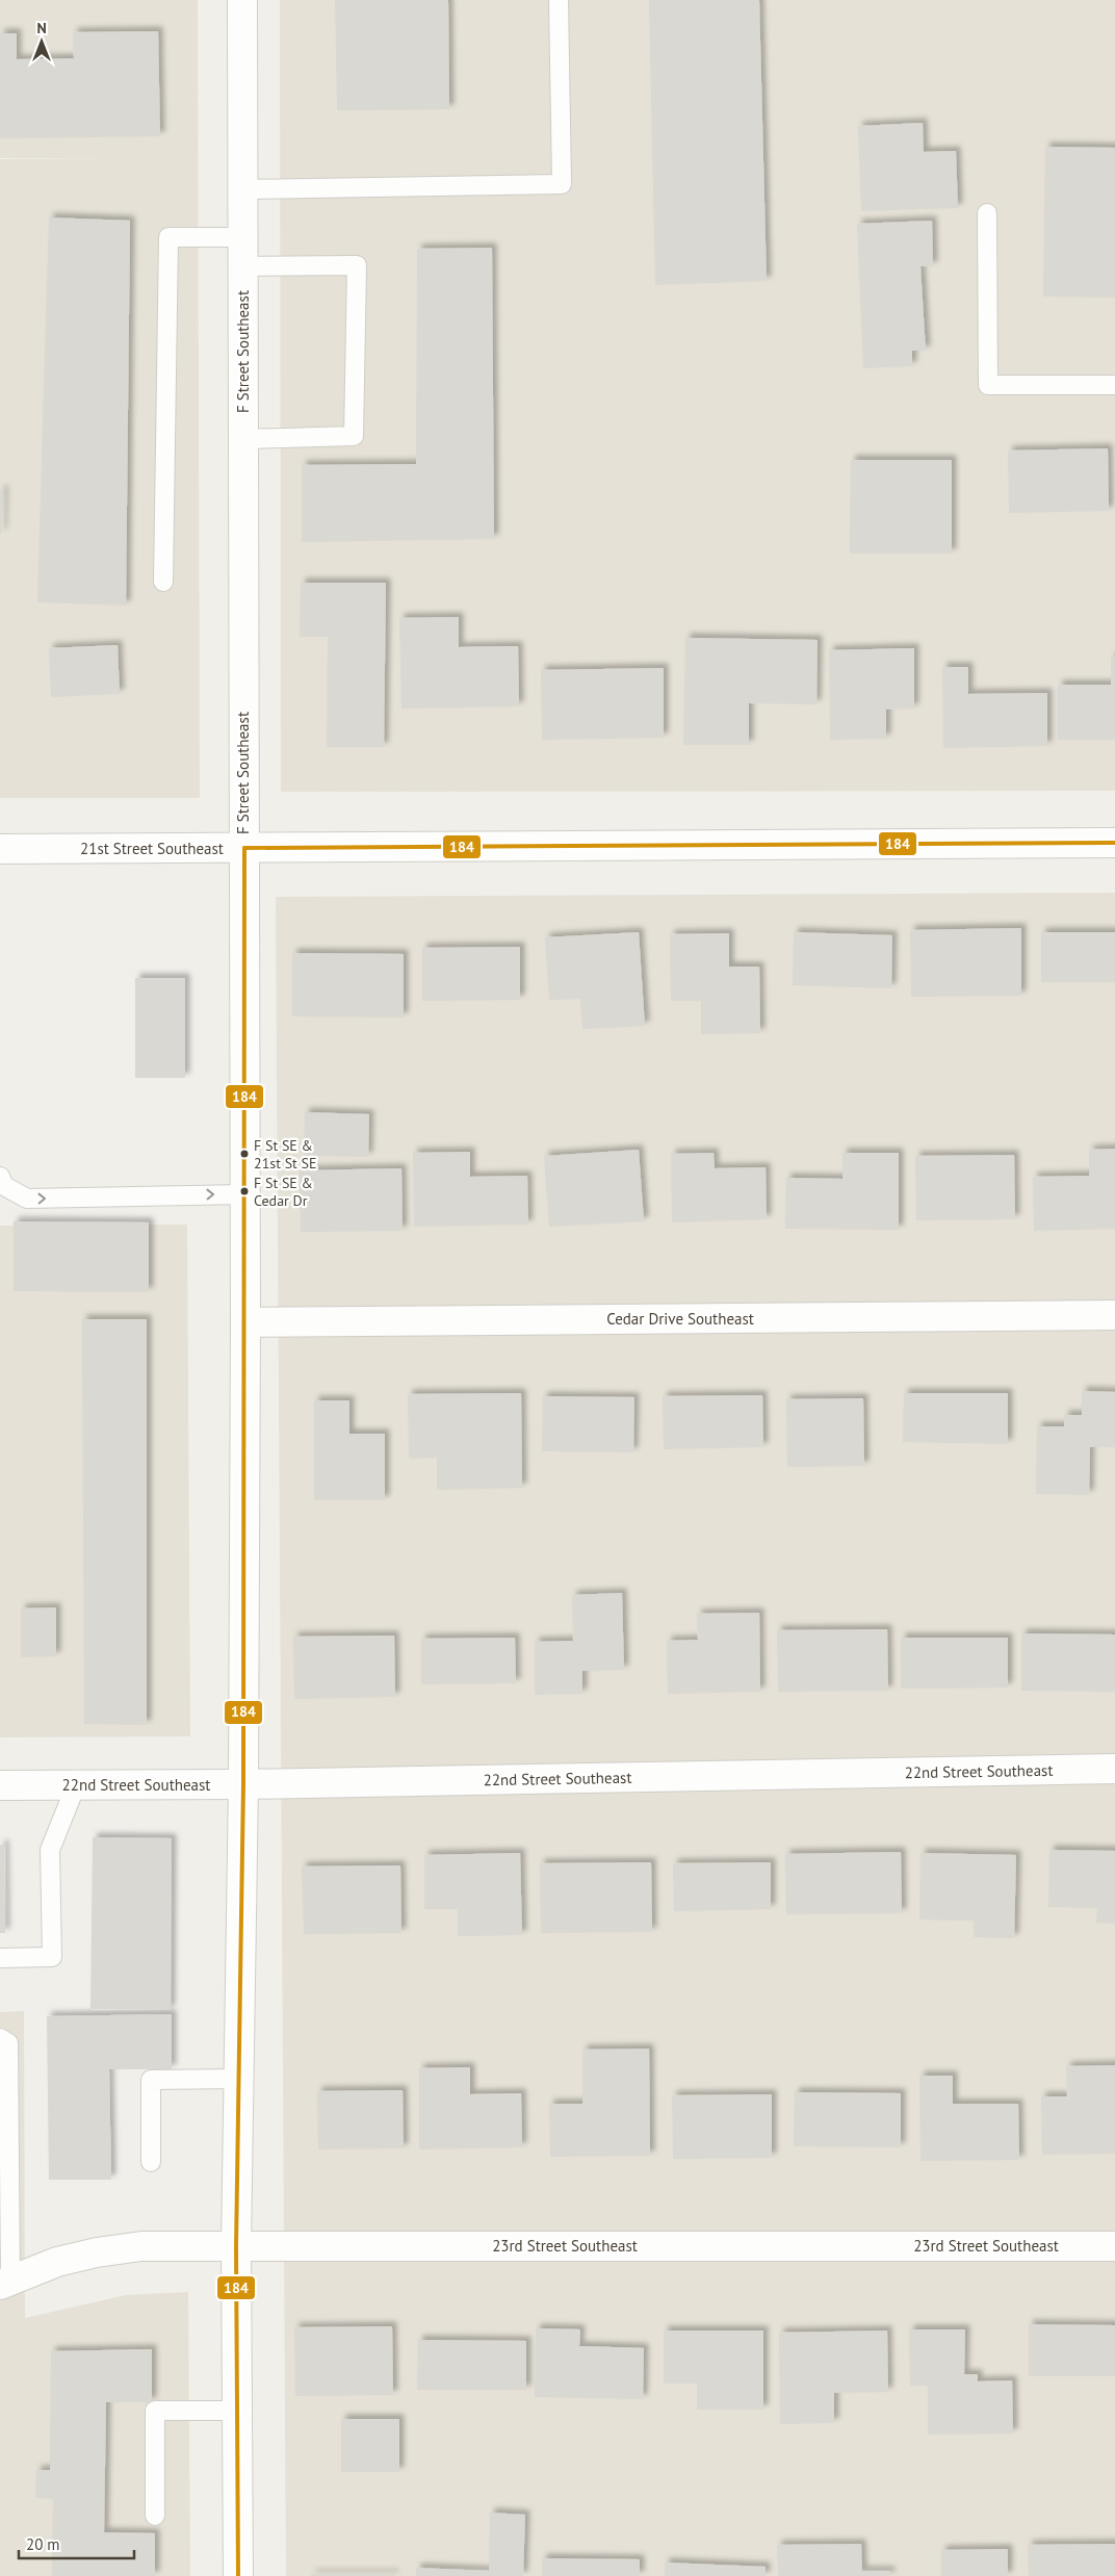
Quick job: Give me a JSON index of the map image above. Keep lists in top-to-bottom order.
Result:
{
  "streets": {
    "street": [
      "F Street Southeast",
      "21st Street Southeast",
      "Cedar Drive Southeast",
      "22nd Street Southeast",
      "23rd Street Southeast"
    ]
  },
  "crossings": [
    ["F Street Southeast", "21st Street Southeast"],
    ["F Street Southeast", "Cedar Drive Southeast"],
    ["F Street Southeast", "22nd Street Southeast"],
    ["F Street Southeast", "23rd Street Southeast"]
  ],
  "places": ["F St SE & 21st St SE", "F St SE & Cedar Dr"],
  "lines": ["transit line 184"],
  "scale_bar": "20 m",
  "north": "top"
}
